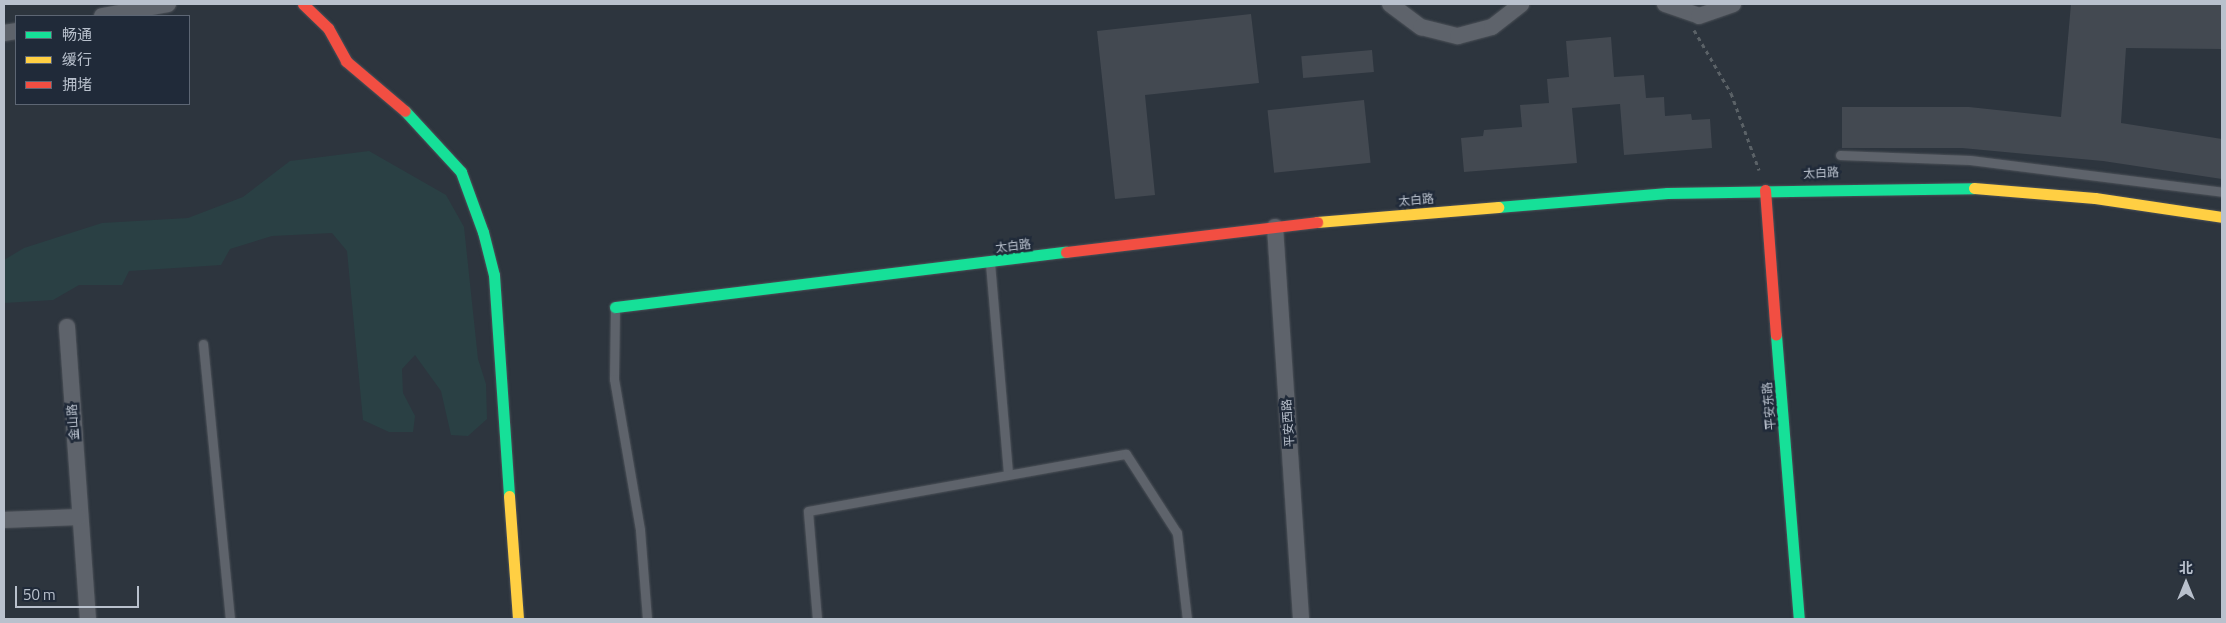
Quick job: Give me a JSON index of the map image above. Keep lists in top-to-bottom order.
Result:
{
  "streets": {
    "street": [
      "太白路",
      "平安东路",
      "金山路",
      "平安西路"
    ]
  },
  "crossings": [
    ["太白路", "平安东路"],
    ["太白路", "平安西路"]
  ],
  "legend": ["畅通", "缓行", "拥堵"],
  "scale_bar": "50 m",
  "north": "top"
}
